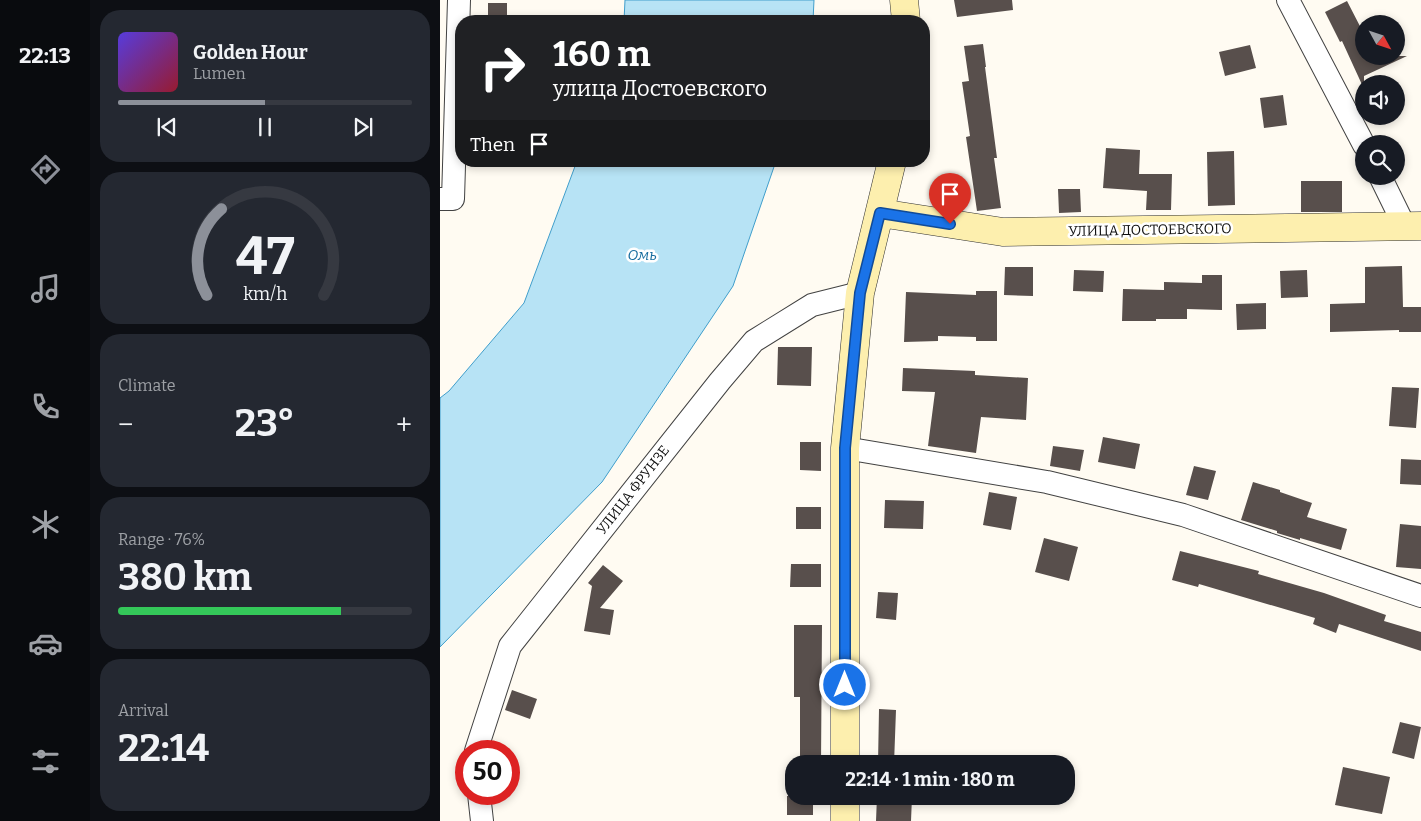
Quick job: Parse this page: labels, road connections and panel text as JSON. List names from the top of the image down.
{
  "streets": {
    "main road": ["УЛИЦА ДОСТОЕВСКОГО"],
    "street": ["УЛИЦА ФРУНЗЕ"]
  },
  "water": ["Омь"],
  "north": "bottom right",
  "page": {
    "tabs": "22:13",
    "turn": ["160 m", "улица Достоевского"],
    "song": ["Golden Hour", "Lumen"],
    "then": "Then",
    "tile": [
      "Climate",
      ["Range · 76%", "380 km"],
      ["Arrival", "22:14"]
    ],
    "heat": ["−", "23°", "+"],
    "limit": "50",
    "trip": "22:14 · 1 min · 180 m",
    "gauge": ["47", "km/h"]
  }
}
